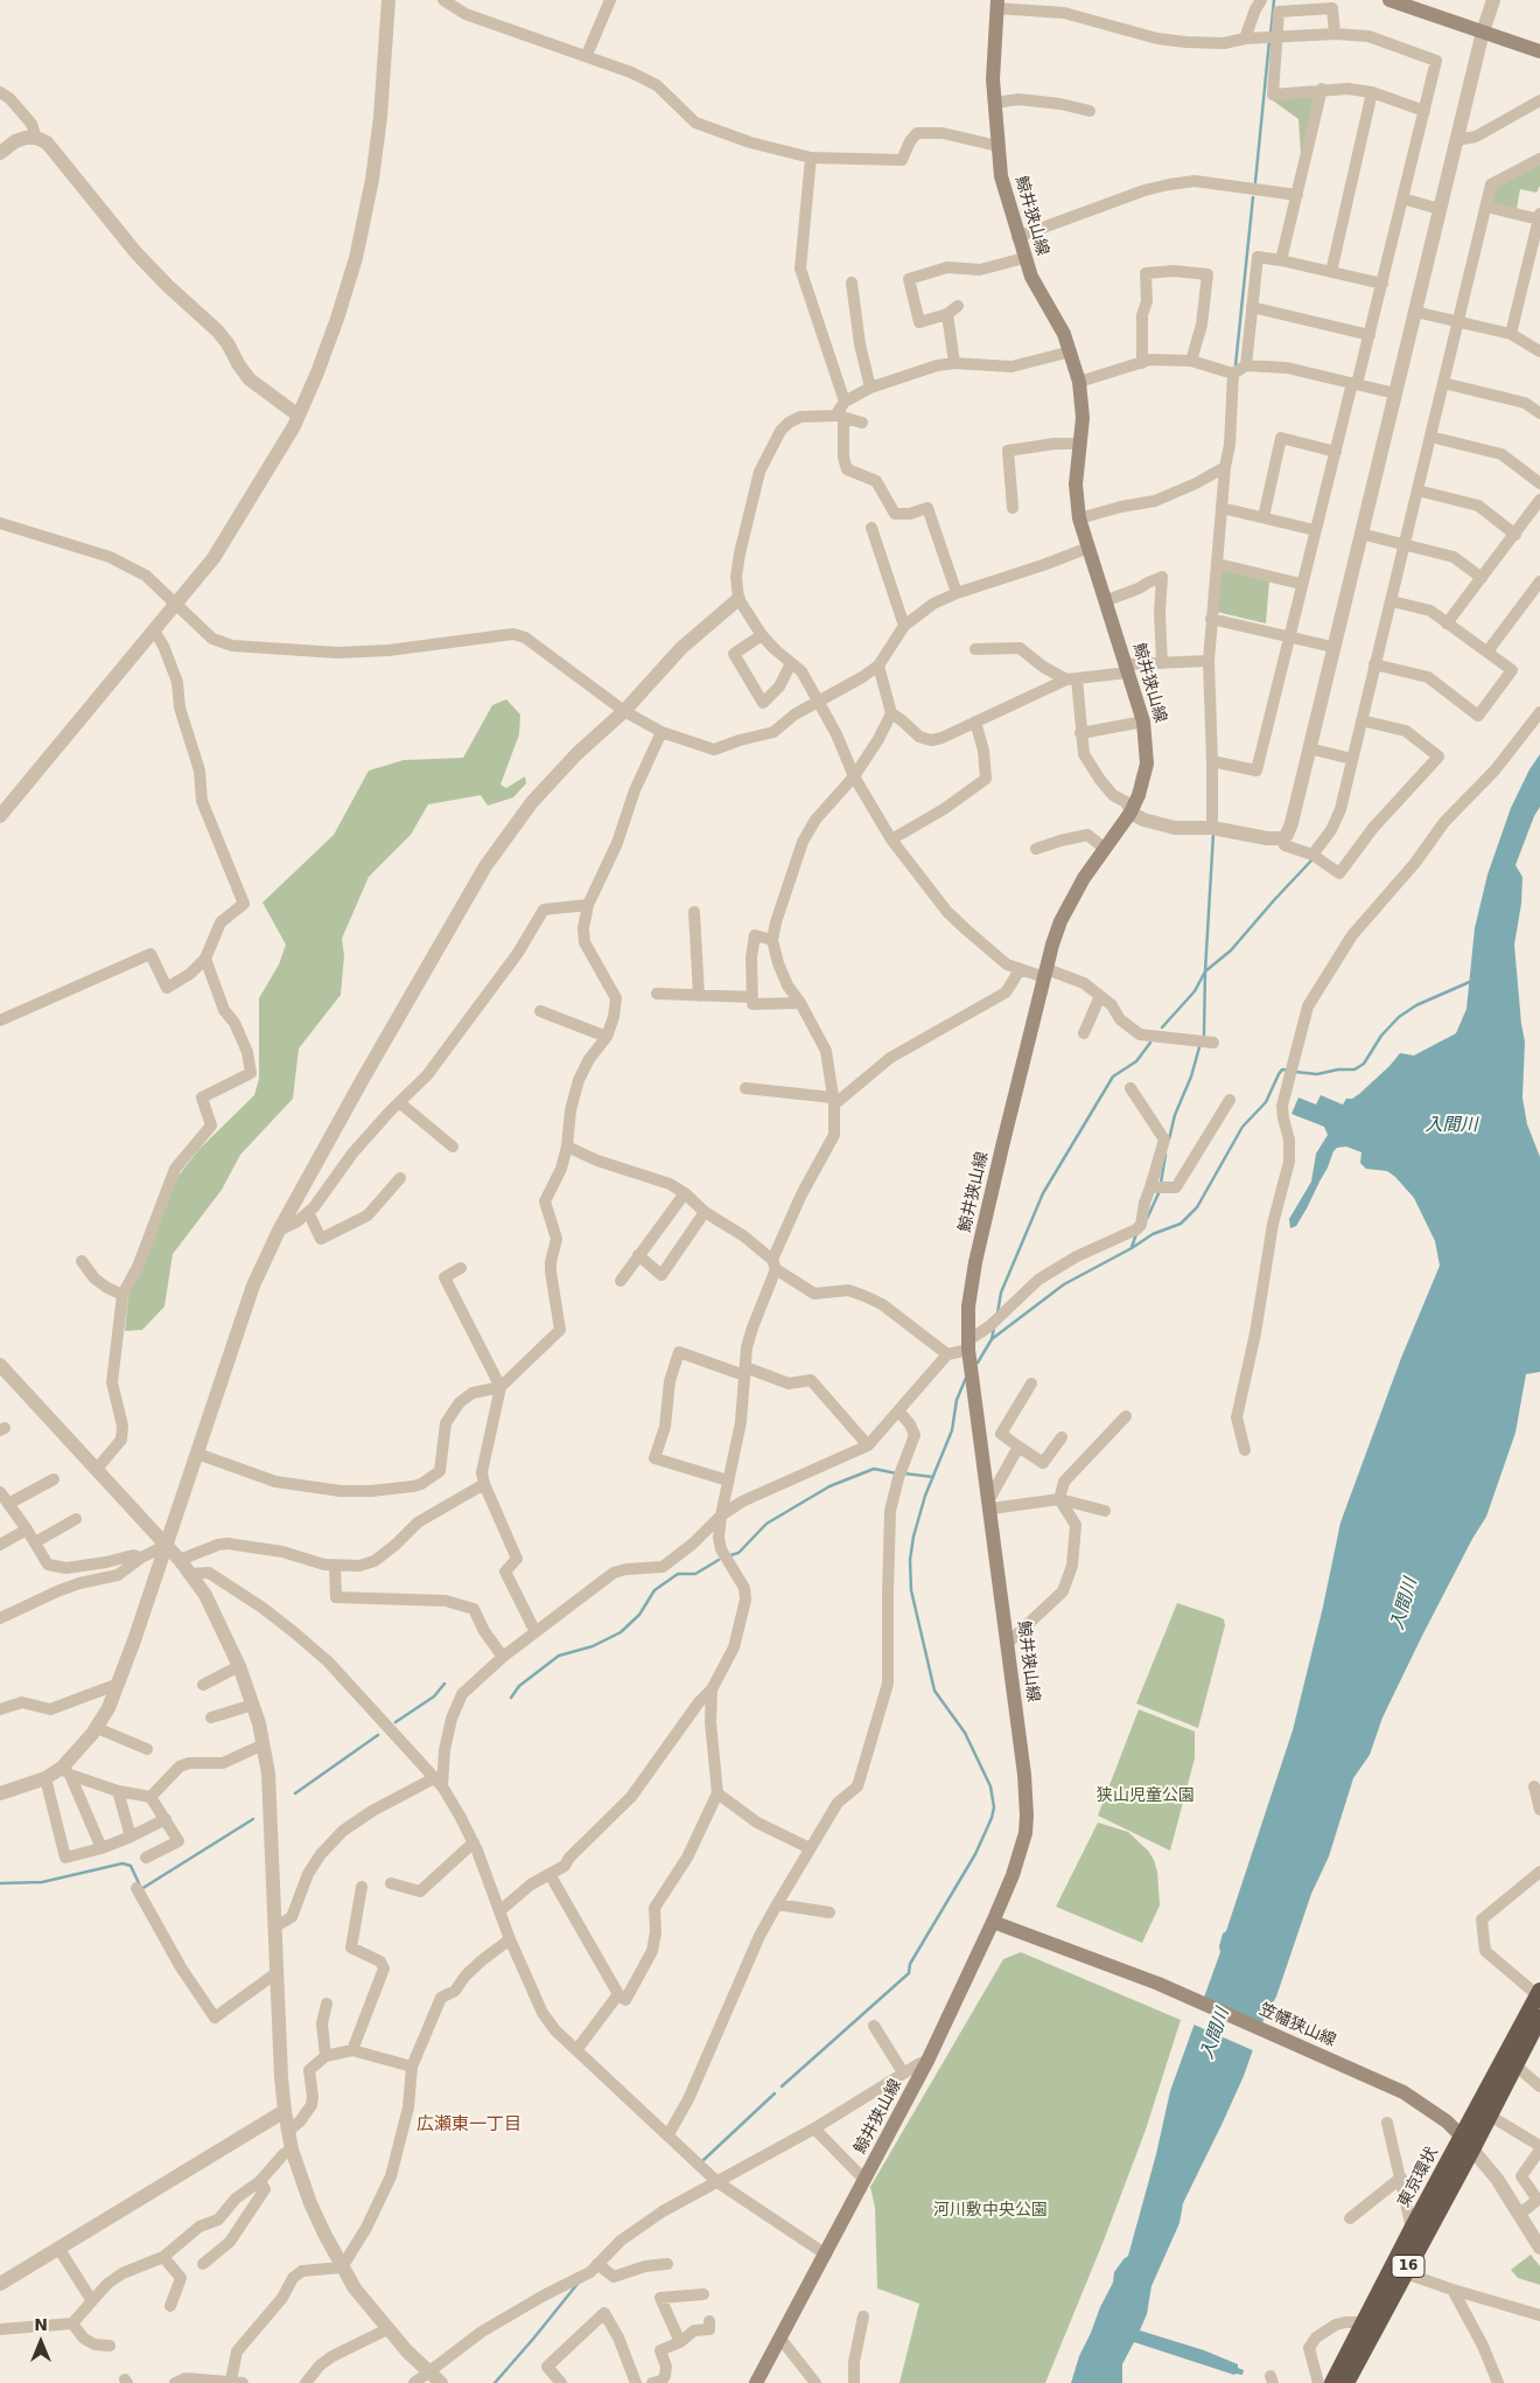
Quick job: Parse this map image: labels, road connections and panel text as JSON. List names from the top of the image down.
{
  "streets": {
    "highway": ["東京環状", "16"],
    "main road": ["鯨井狭山線", "笠幡狭山線"]
  },
  "crossings": [
    ["鯨井狭山線", "笠幡狭山線"],
    ["笠幡狭山線", "東京環状"]
  ],
  "districts": ["広瀬東一丁目"],
  "water": ["入間川"],
  "parks": ["狭山児童公園", "河川敷中央公園"],
  "north": "top"
}
